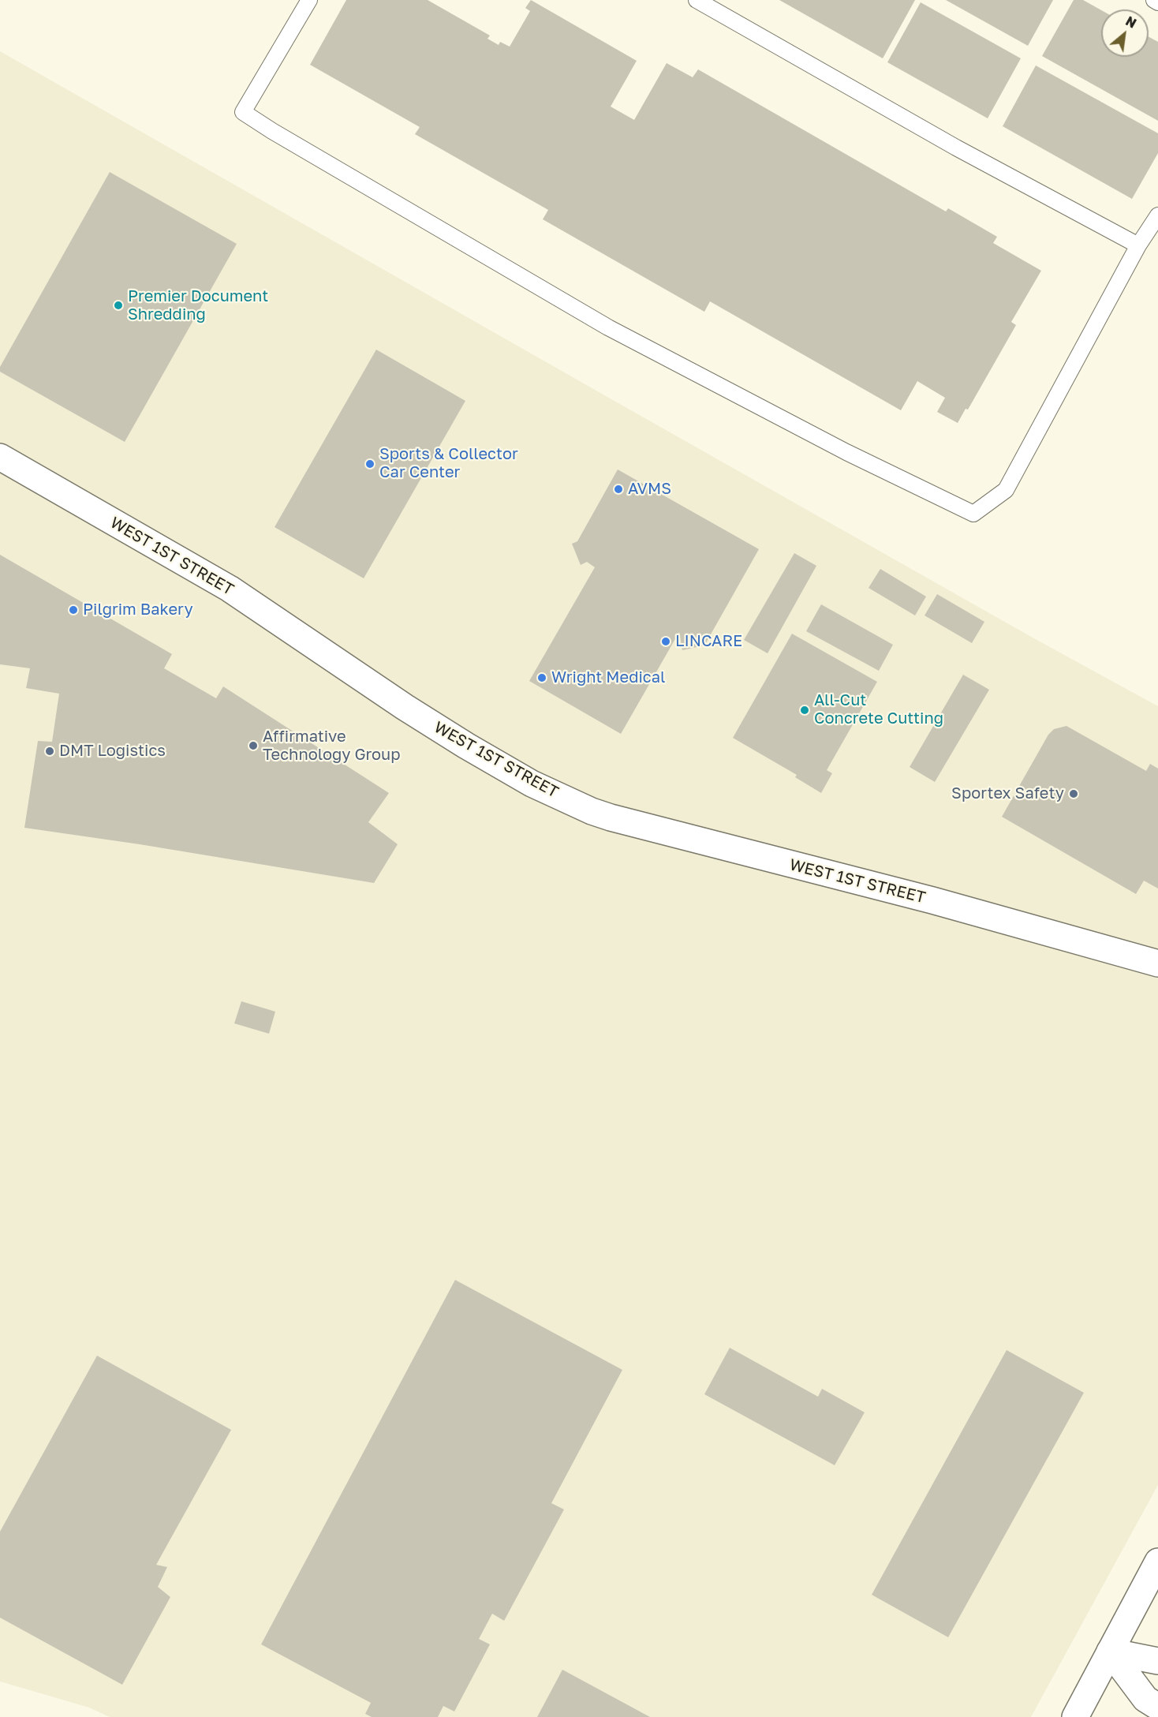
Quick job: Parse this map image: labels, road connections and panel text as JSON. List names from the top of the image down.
{
  "streets": {
    "street": ["WEST 1ST STREET"]
  },
  "places": [
    "Premier Document Shredding",
    "Sports & Collector Car Center",
    "AVMS",
    "Pilgrim Bakery",
    "LINCARE",
    "Wright Medical",
    "All-Cut Concrete Cutting",
    "Affirmative Technology Group",
    "DMT Logistics",
    "Sportex Safety"
  ],
  "north": "top right"
}
